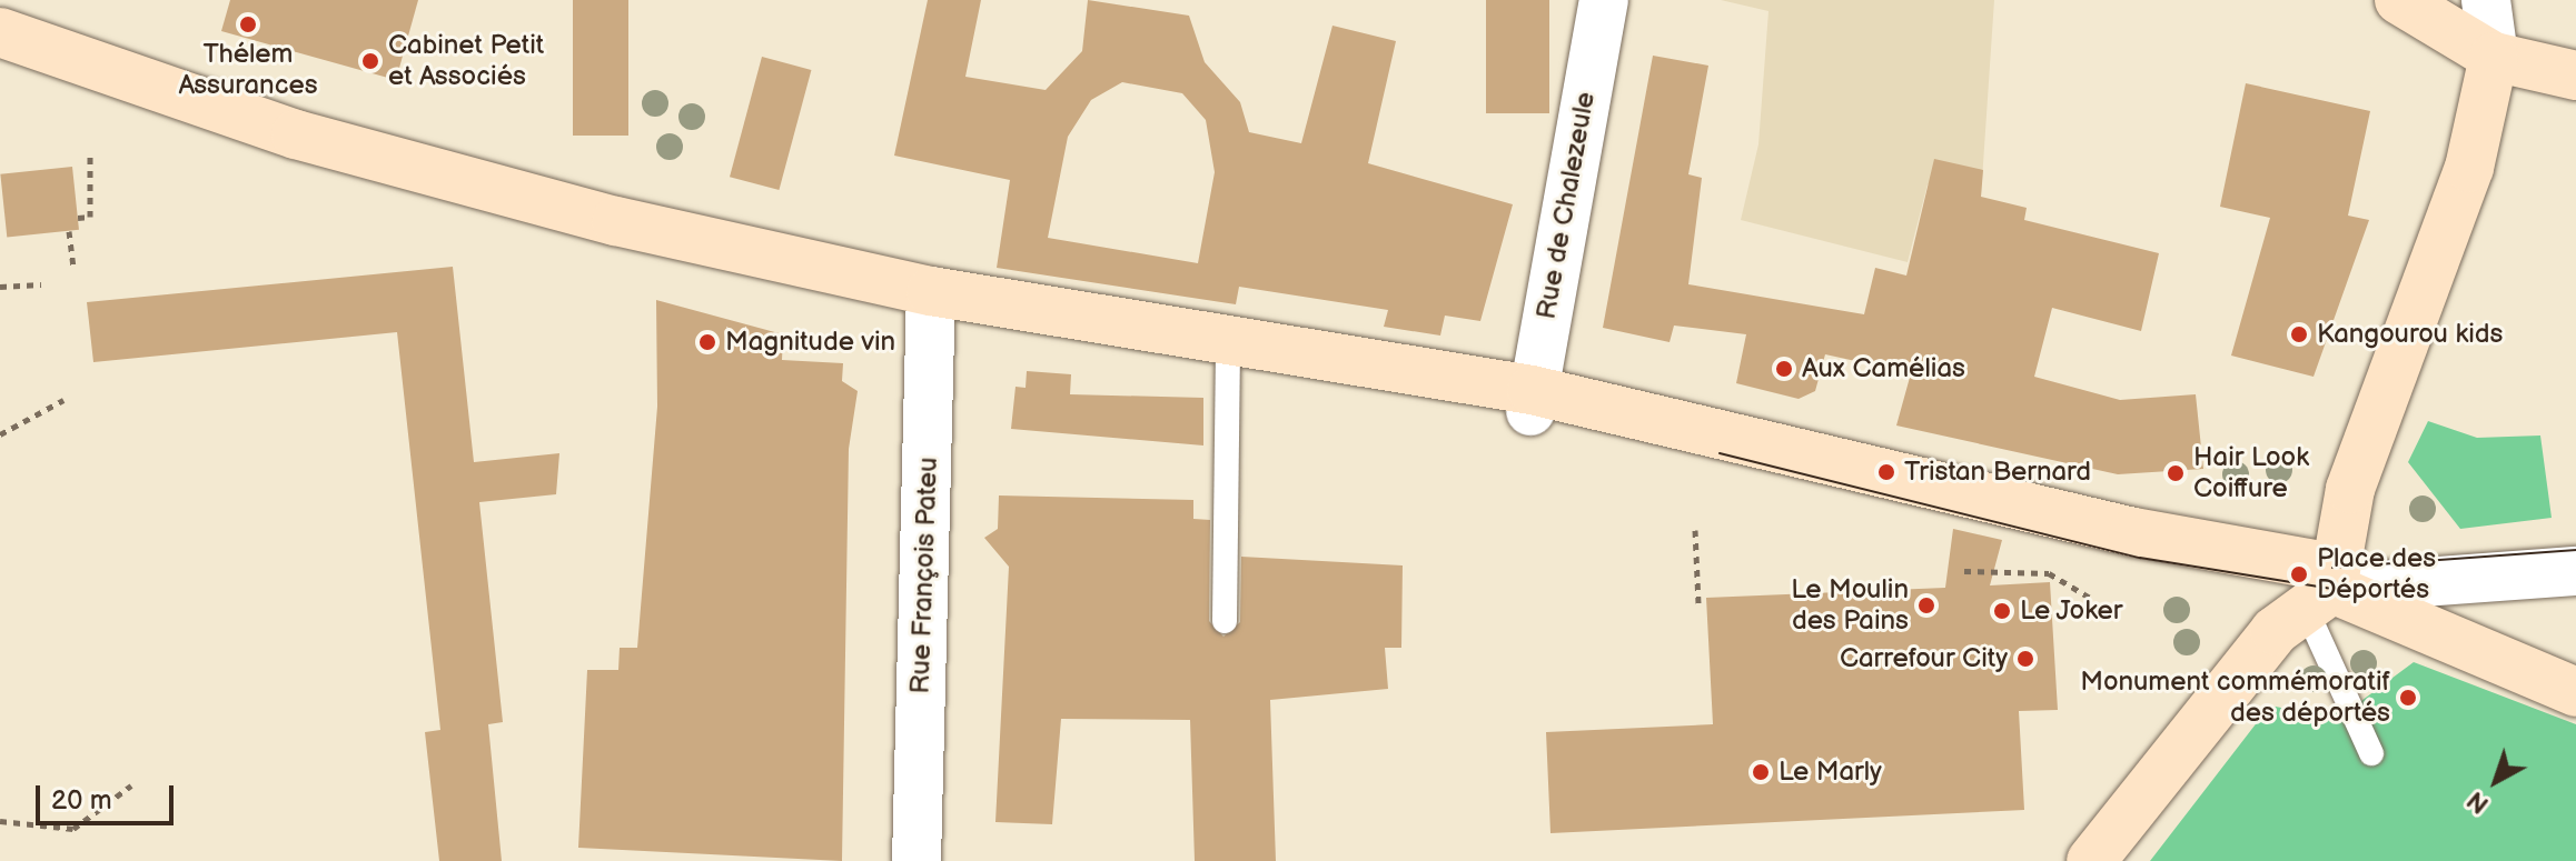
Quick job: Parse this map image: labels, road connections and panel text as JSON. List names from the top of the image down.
{
  "streets": {
    "street": ["Rue de Chalezeule", "Rue François Pateu"]
  },
  "places": [
    "Thélem Assurances",
    "Cabinet Petit et Associés",
    "Kangourou kids",
    "Magnitude vin",
    "Aux Camélias",
    "Tristan Bernard",
    "Hair Look Coiffure",
    "Place des Déportés",
    "Le Moulin des Pains",
    "Le Joker",
    "Carrefour City",
    "Monument commémoratif des déportés",
    "Le Marly"
  ],
  "scale_bar": "20 m",
  "north": "bottom left"
}
